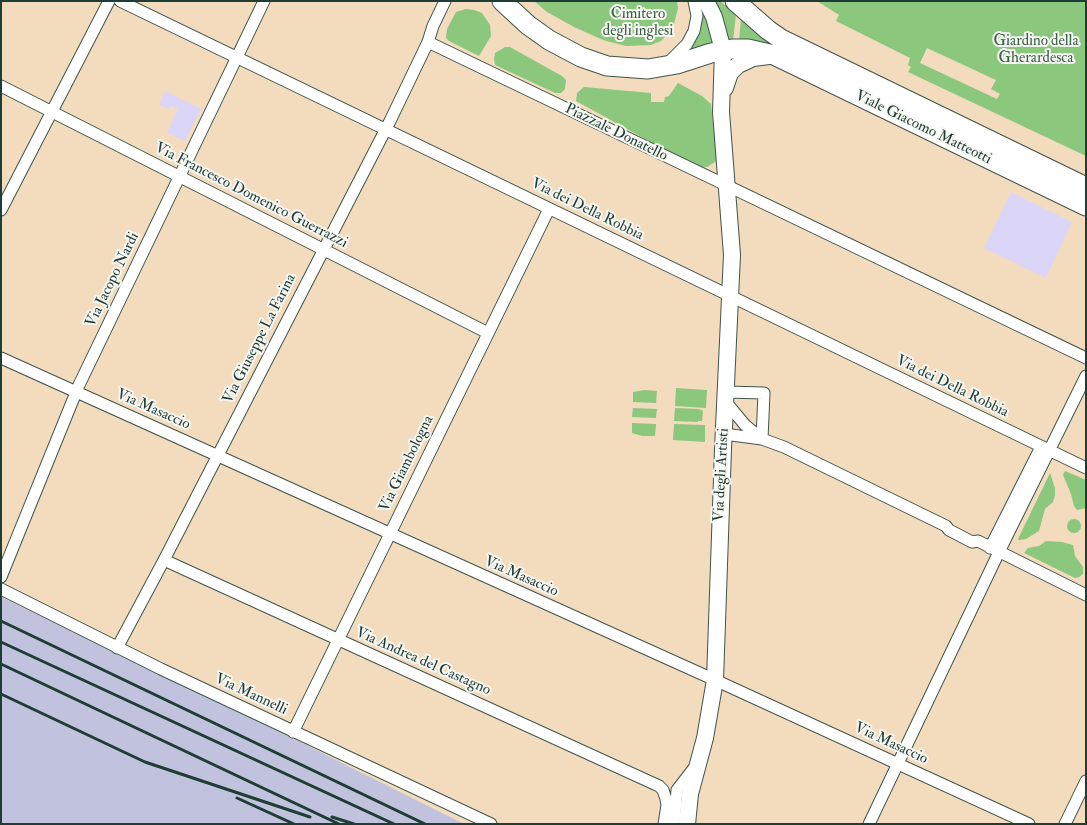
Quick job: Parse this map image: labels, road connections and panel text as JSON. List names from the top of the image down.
{
  "streets": {
    "main road": ["Viale Giacomo Matteotti"],
    "street": [
      "Piazzale Donatello",
      "Via Francesco Domenico Guerrazzi",
      "Via dei Della Robbia",
      "Via Jacopo Nardi",
      "Via Giuseppe La Farina",
      "Via Masaccio",
      "Via Giambologna",
      "Via degli Artisti",
      "Via Andrea del Castagno",
      "Via Mannelli"
    ]
  },
  "crossings": [
    ["Piazzale Donatello", "Via Giuseppe La Farina"],
    ["Piazzale Donatello", "Via degli Artisti"],
    ["Via Francesco Domenico Guerrazzi", "Via Jacopo Nardi"],
    ["Via Francesco Domenico Guerrazzi", "Via Giuseppe La Farina"],
    ["Via Francesco Domenico Guerrazzi", "Via Giambologna"],
    ["Via dei Della Robbia", "Via Jacopo Nardi"],
    ["Via dei Della Robbia", "Via Giuseppe La Farina"],
    ["Via dei Della Robbia", "Via Giambologna"],
    ["Via dei Della Robbia", "Via degli Artisti"],
    ["Via Jacopo Nardi", "Via Masaccio"],
    ["Via Giuseppe La Farina", "Via Masaccio"],
    ["Via Giuseppe La Farina", "Via Andrea del Castagno"],
    ["Via Giuseppe La Farina", "Via Mannelli"],
    ["Via Masaccio", "Via Giambologna"],
    ["Via Masaccio", "Via degli Artisti"],
    ["Via Giambologna", "Via Andrea del Castagno"],
    ["Via Giambologna", "Via Mannelli"]
  ],
  "parks": ["Cimitero degli inglesi", "Giardino della Gherardesca"]
}
